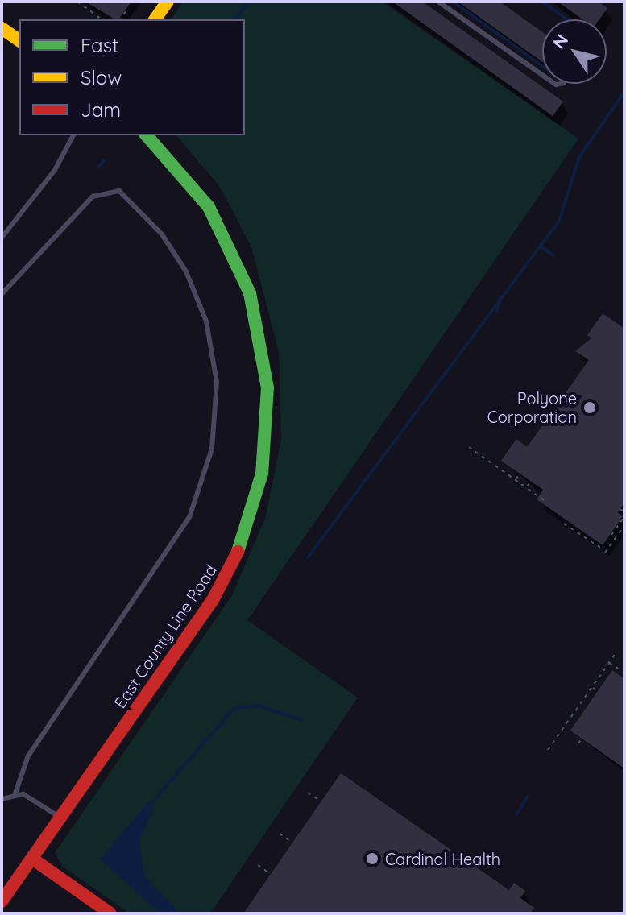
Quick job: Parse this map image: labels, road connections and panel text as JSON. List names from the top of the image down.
{
  "streets": {
    "main road": ["East County Line Road"]
  },
  "places": ["Polyone Corporation", "Cardinal Health"],
  "legend": ["Fast", "Slow", "Jam"],
  "north": "top left"
}
